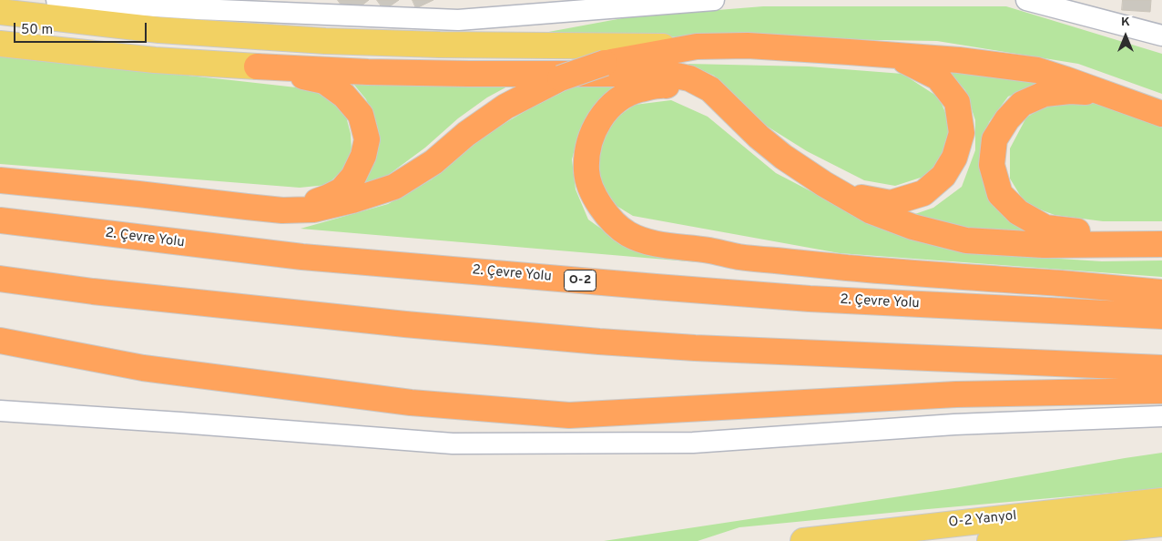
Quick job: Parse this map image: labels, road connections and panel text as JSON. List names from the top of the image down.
{
  "streets": {
    "highway": ["2. Çevre Yolu", "O-2"],
    "main road": ["O-2 Yanyol"]
  },
  "scale_bar": "50 m",
  "north": "top"
}
